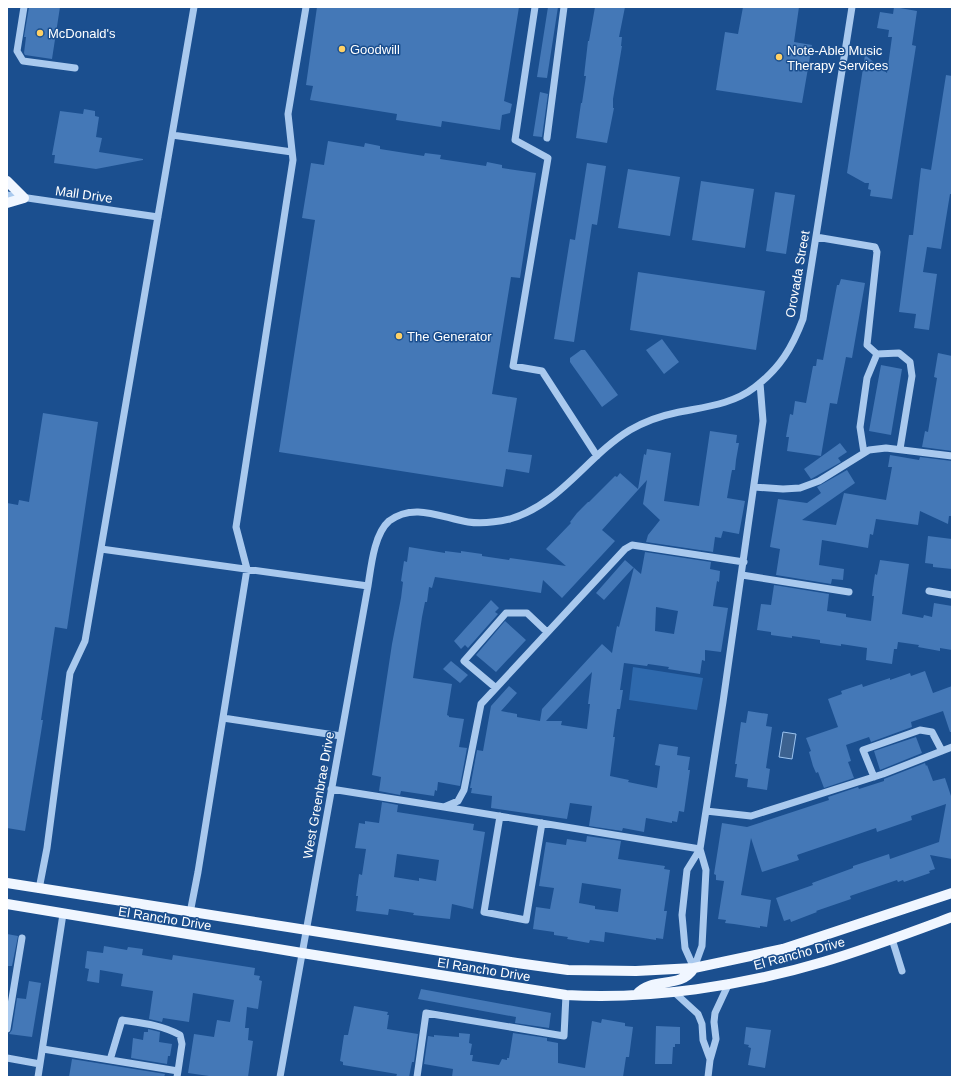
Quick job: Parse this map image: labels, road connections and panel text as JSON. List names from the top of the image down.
{
  "streets": {
    "main road": ["El Rancho Drive"],
    "street": ["Mall Drive", "Orovada Street", "West Greenbrae Drive"]
  },
  "crossings": [
    ["Orovada Street", "West Greenbrae Drive"],
    ["West Greenbrae Drive", "El Rancho Drive"]
  ],
  "places": [
    "McDonald's",
    "Goodwill",
    "Note-Able Music Therapy Services",
    "The Generator"
  ]
}
